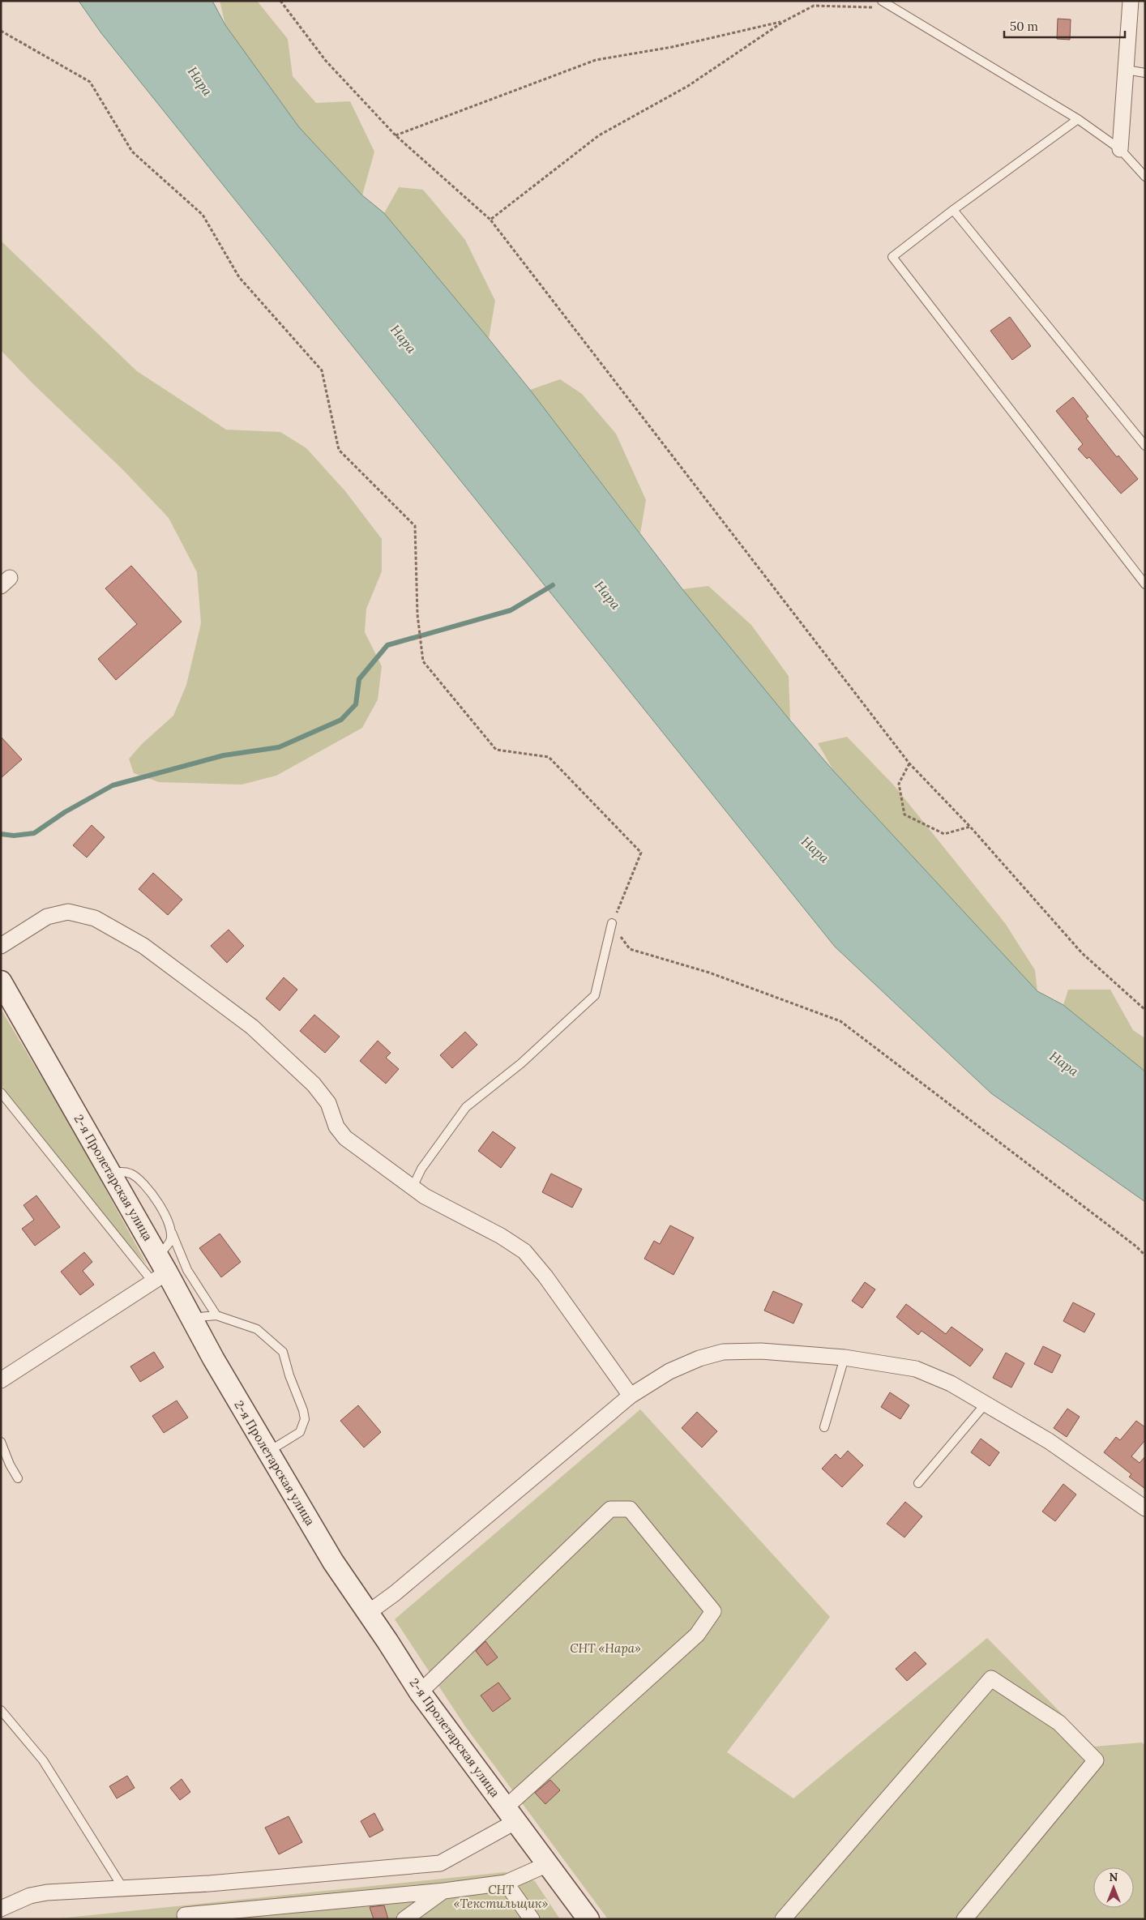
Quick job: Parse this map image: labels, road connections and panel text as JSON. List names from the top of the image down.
{
  "streets": {
    "main road": ["2-я Пролетарская улица"]
  },
  "water": ["Нара"],
  "parks": ["СНТ «Нара»", "СНТ «Текстильщик»"],
  "scale_bar": "50 m",
  "north": "top"
}
